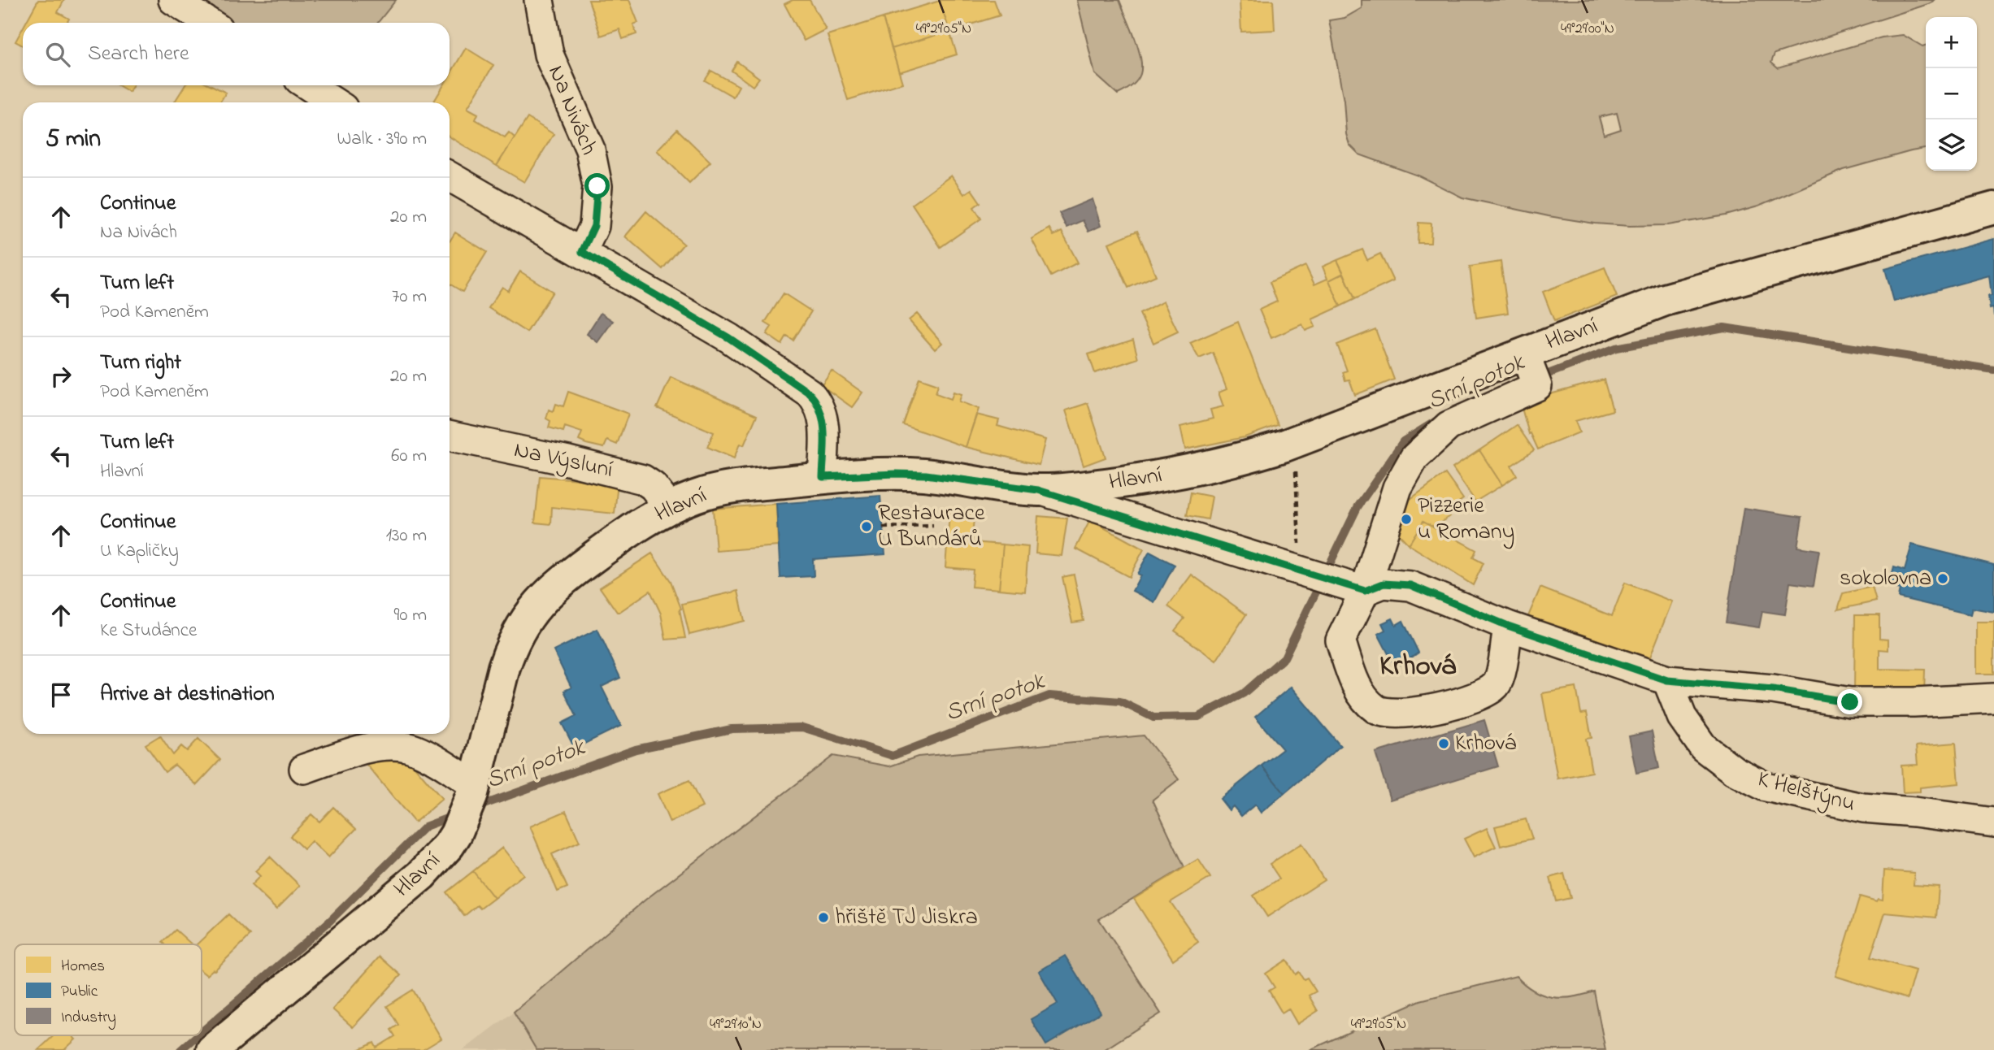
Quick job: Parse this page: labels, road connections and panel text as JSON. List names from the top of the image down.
{
  "streets": {
    "street": [
      "Na Nivách",
      "Hlavní",
      "Na Výsluní",
      "K Helštýnu"
    ]
  },
  "crossings": [
    ["Hlavní", "Na Výsluní"]
  ],
  "districts": ["Krhová"],
  "water": ["Srní potok"],
  "places": [
    "Pizzerie u Romany",
    "Restaurace U Bundárů",
    "sokolovna",
    "Krhová",
    "hřiště TJ Jiskra"
  ],
  "legend": ["Homes", "Public", "Industry"],
  "page": {
    "map_buttons": ["+", "−"],
    "search": "Search here",
    "heading": ["5 min", "Walk · 390 m"],
    "list": [
      ["Continue", "Na Nivách", "20 m"],
      ["Turn left", "Pod Kameněm", "70 m"],
      ["Turn right", "Pod Kameněm", "20 m"],
      ["Turn left", "Hlavní", "60 m"],
      ["Continue", "U Kapličky", "130 m"],
      ["Continue", "Ke Studánce", "90 m"],
      "Arrive at destination"
    ]
  },
  "coordinates": ["49°29'05\"N", "49°29'00\"N", "49°29'10\"N"]
}
